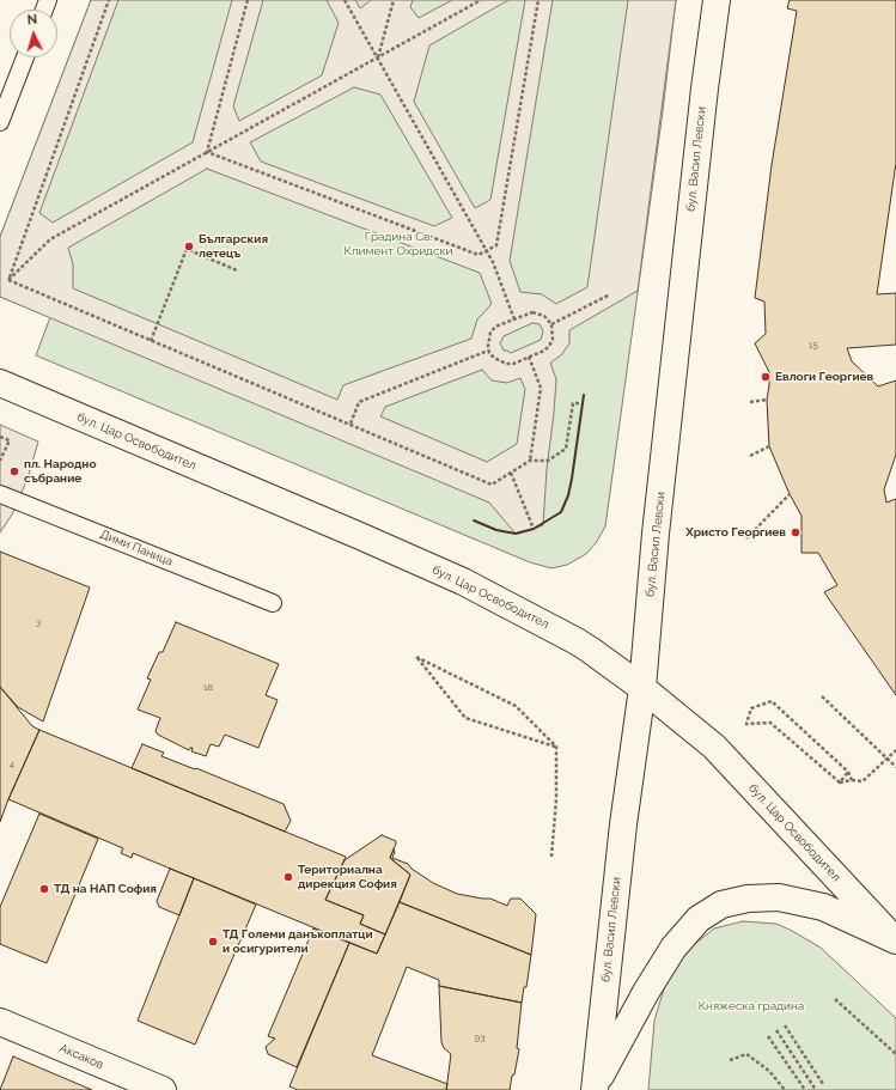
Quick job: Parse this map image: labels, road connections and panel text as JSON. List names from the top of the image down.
{
  "streets": {
    "main road": ["бул. Васил Левски", "бул. Цар Освободител", "Аксаков"],
    "lane": ["Дими Паница"]
  },
  "crossings": [
    ["бул. Васил Левски", "бул. Цар Освободител"]
  ],
  "parks": ["Градина Св. Климент Охридски", "Княжеска градина"],
  "places": [
    "Българския летецъ",
    "Евлоги Георгиев",
    "пл. Народно събрание",
    "Христо Георгиев",
    "Териториална дирекция София",
    "ТД на НАП София",
    "ТД Големи данъкоплатци и осигурители"
  ],
  "house_numbers": [
    "15",
    "3",
    "18",
    "4",
    "93"
  ],
  "north": "top"
}
